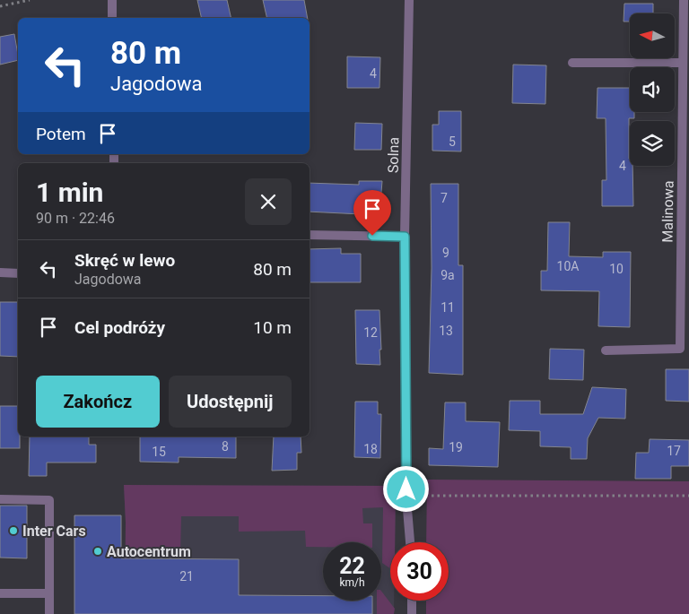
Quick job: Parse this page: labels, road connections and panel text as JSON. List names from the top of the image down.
{
  "streets": {
    "street": ["Solna", "Malinowa"]
  },
  "places": ["Inter Cars", "Autocentrum"],
  "house_numbers": [
    "4",
    "5",
    "4",
    "7",
    "9",
    "10A",
    "10",
    "9a",
    "11",
    "13",
    "12",
    "8",
    "19",
    "18",
    "17",
    "15",
    "21"
  ],
  "north": "left",
  "page": {
    "turn": ["80 m", "Jagodowa"],
    "then": "Potem",
    "heading": ["1 min", "90 m · 22:46"],
    "list": [
      {
        "name": "Skręć w lewo",
        "note": "Jagodowa",
        "value": "80 m"
      },
      {
        "name": "Cel podróży",
        "value": "10 m"
      }
    ],
    "buttons": ["Zakończ", "Udostępnij"],
    "speed": "22 km/h",
    "limit": "30"
  }
}
